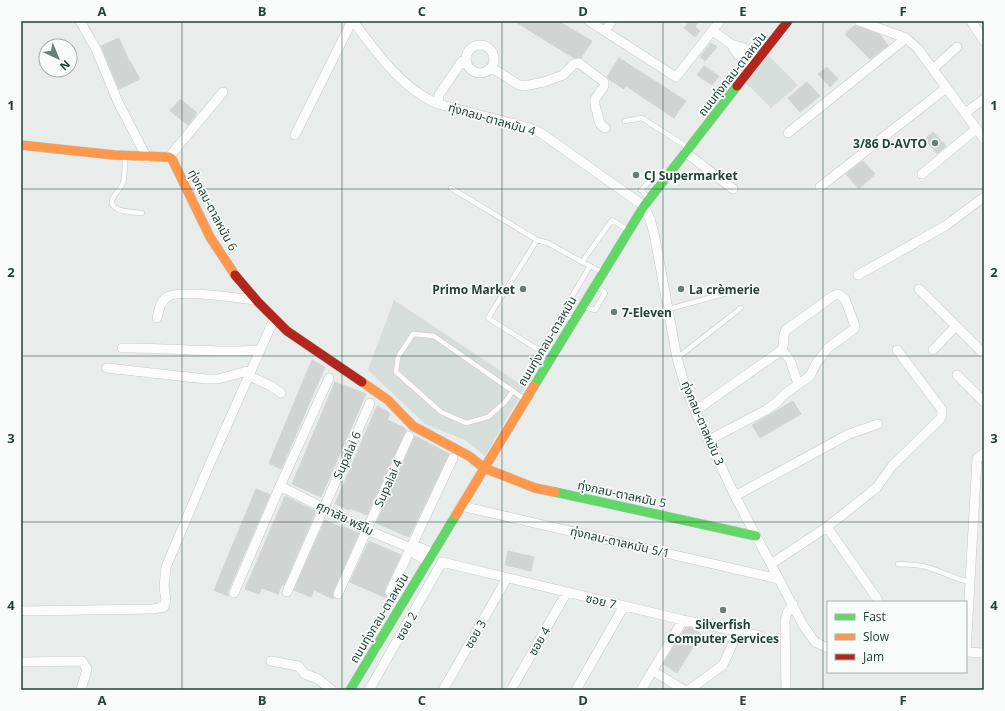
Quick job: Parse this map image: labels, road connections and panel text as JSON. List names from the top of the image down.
{
  "streets": {
    "street": [
      "ถนนทุ่งกลม-ตาลหมัน",
      "ทุ่งกลม-ตาลหมัน 4",
      "ทุ่งกลม-ตาลหมัน 6",
      "ทุ่งกลม-ตาลหมัน 3",
      "Supalai 6",
      "Supalai 4",
      "ทุ่งกลม-ตาลหมัน 5",
      "ศุภาลัย พรีโม",
      "ทุ่งกลม-ตาลหมัน 5/1",
      "ซอย 7",
      "ซอย 2",
      "ซอย 3",
      "ซอย 4"
    ]
  },
  "crossings": [
    ["ถนนทุ่งกลม-ตาลหมัน", "ทุ่งกลม-ตาลหมัน 4"],
    ["ถนนทุ่งกลม-ตาลหมัน", "ทุ่งกลม-ตาลหมัน 6"],
    ["ถนนทุ่งกลม-ตาลหมัน", "ทุ่งกลม-ตาลหมัน 3"],
    ["ถนนทุ่งกลม-ตาลหมัน", "ทุ่งกลม-ตาลหมัน 5"],
    ["ถนนทุ่งกลม-ตาลหมัน", "ศุภาลัย พรีโม"],
    ["ถนนทุ่งกลม-ตาลหมัน", "ทุ่งกลม-ตาลหมัน 5/1"],
    ["ทุ่งกลม-ตาลหมัน 4", "ทุ่งกลม-ตาลหมัน 3"],
    ["ทุ่งกลม-ตาลหมัน 6", "ทุ่งกลม-ตาลหมัน 5"],
    ["ทุ่งกลม-ตาลหมัน 3", "ทุ่งกลม-ตาลหมัน 5"],
    ["ทุ่งกลม-ตาลหมัน 3", "ทุ่งกลม-ตาลหมัน 5/1"],
    ["Supalai 6", "ศุภาลัย พรีโม"],
    ["Supalai 4", "ศุภาลัย พรีโม"],
    ["ซอย 7", "ซอย 2"],
    ["ซอย 7", "ซอย 3"],
    ["ซอย 7", "ซอย 4"]
  ],
  "places": [
    "3/86 D-AVTO",
    "CJ Supermarket",
    "Primo Market",
    "La crèmerie",
    "7-Eleven",
    "Silverfish Computer Services"
  ],
  "legend": ["Fast", "Slow", "Jam"],
  "north": "bottom right",
  "grid": {
    "columns": [
      "A",
      "B",
      "C",
      "D",
      "E",
      "F"
    ],
    "rows": [
      "1",
      "2",
      "3",
      "4"
    ]
  }
}
